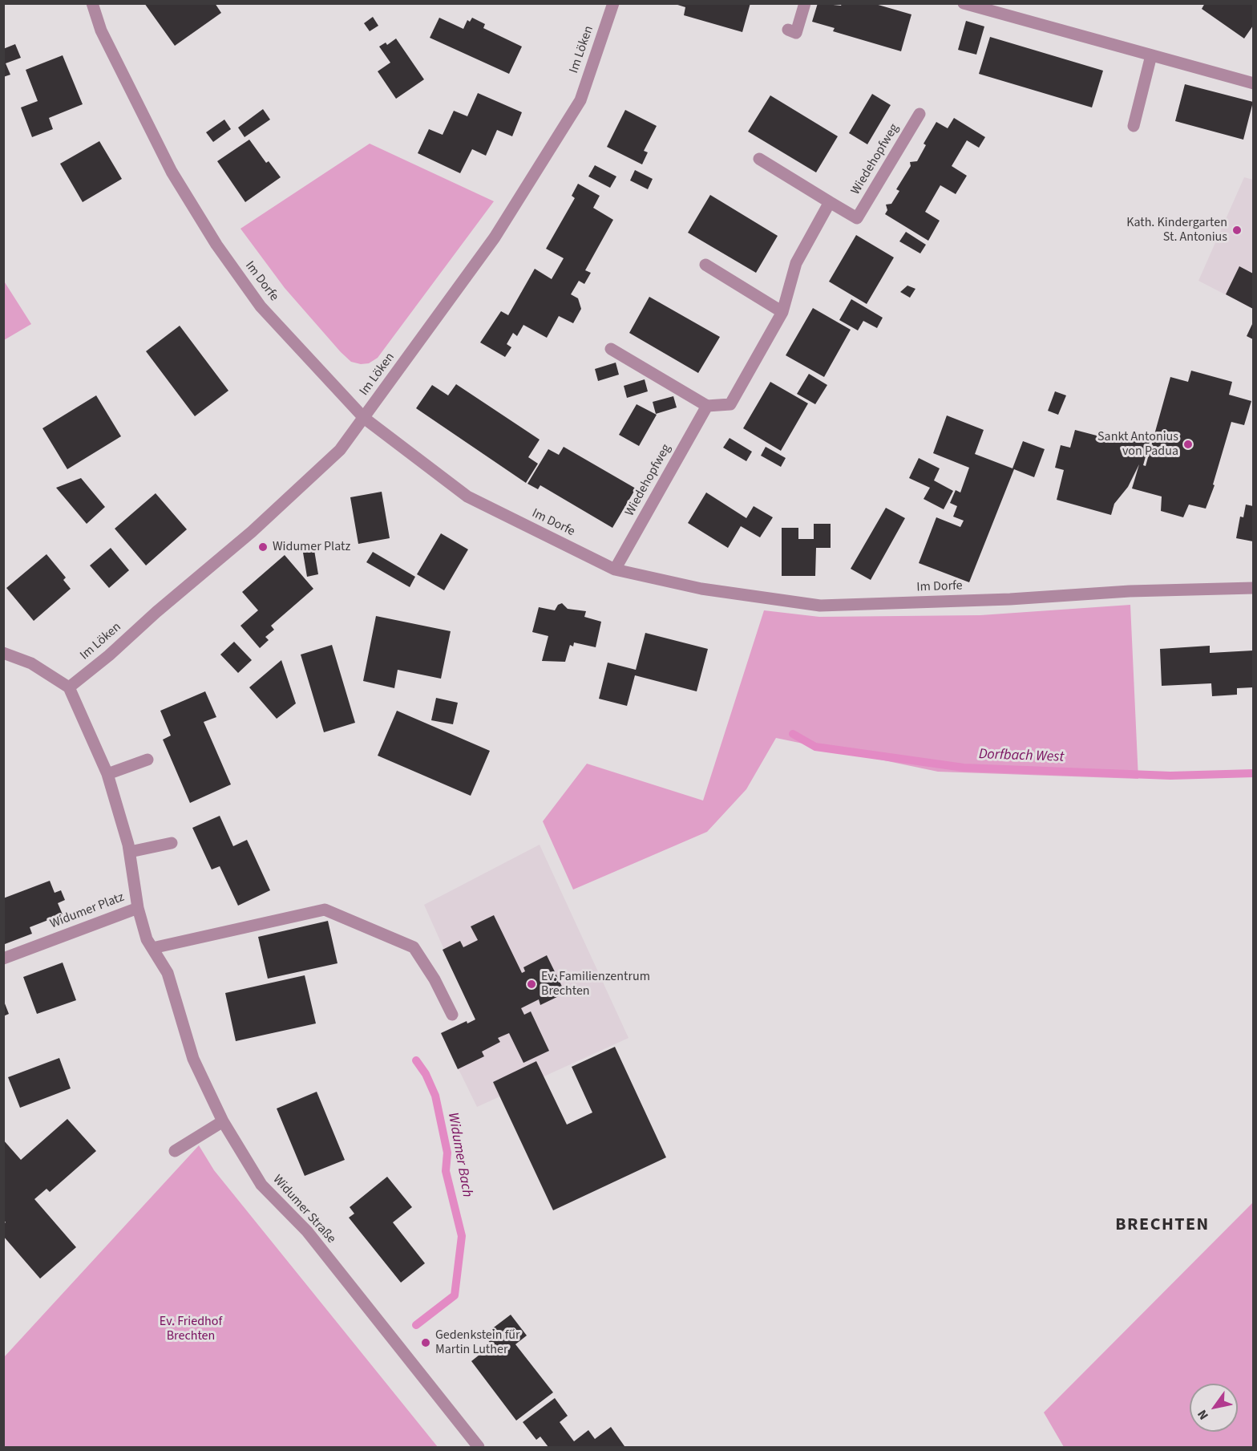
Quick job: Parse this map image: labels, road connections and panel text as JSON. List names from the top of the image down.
{
  "streets": {
    "street": [
      "Im Löken",
      "Wiedehopfweg",
      "Im Dorfe",
      "Widumer Platz",
      "Widumer Straße"
    ]
  },
  "crossings": [
    ["Im Löken", "Im Dorfe"],
    ["Im Löken", "Widumer Platz"],
    ["Wiedehopfweg", "Im Dorfe"],
    ["Widumer Platz", "Widumer Straße"]
  ],
  "districts": ["BRECHTEN"],
  "water": ["Dorfbach West", "Widumer Bach"],
  "parks": ["Ev. Friedhof Brechten"],
  "places": [
    "Kath. Kindergarten St. Antonius",
    "Sankt Antonius von Padua",
    "Widumer Platz",
    "Ev. Familienzentrum Brechten",
    "Gedenkstein für Martin Luther"
  ],
  "north": "bottom left"
}
